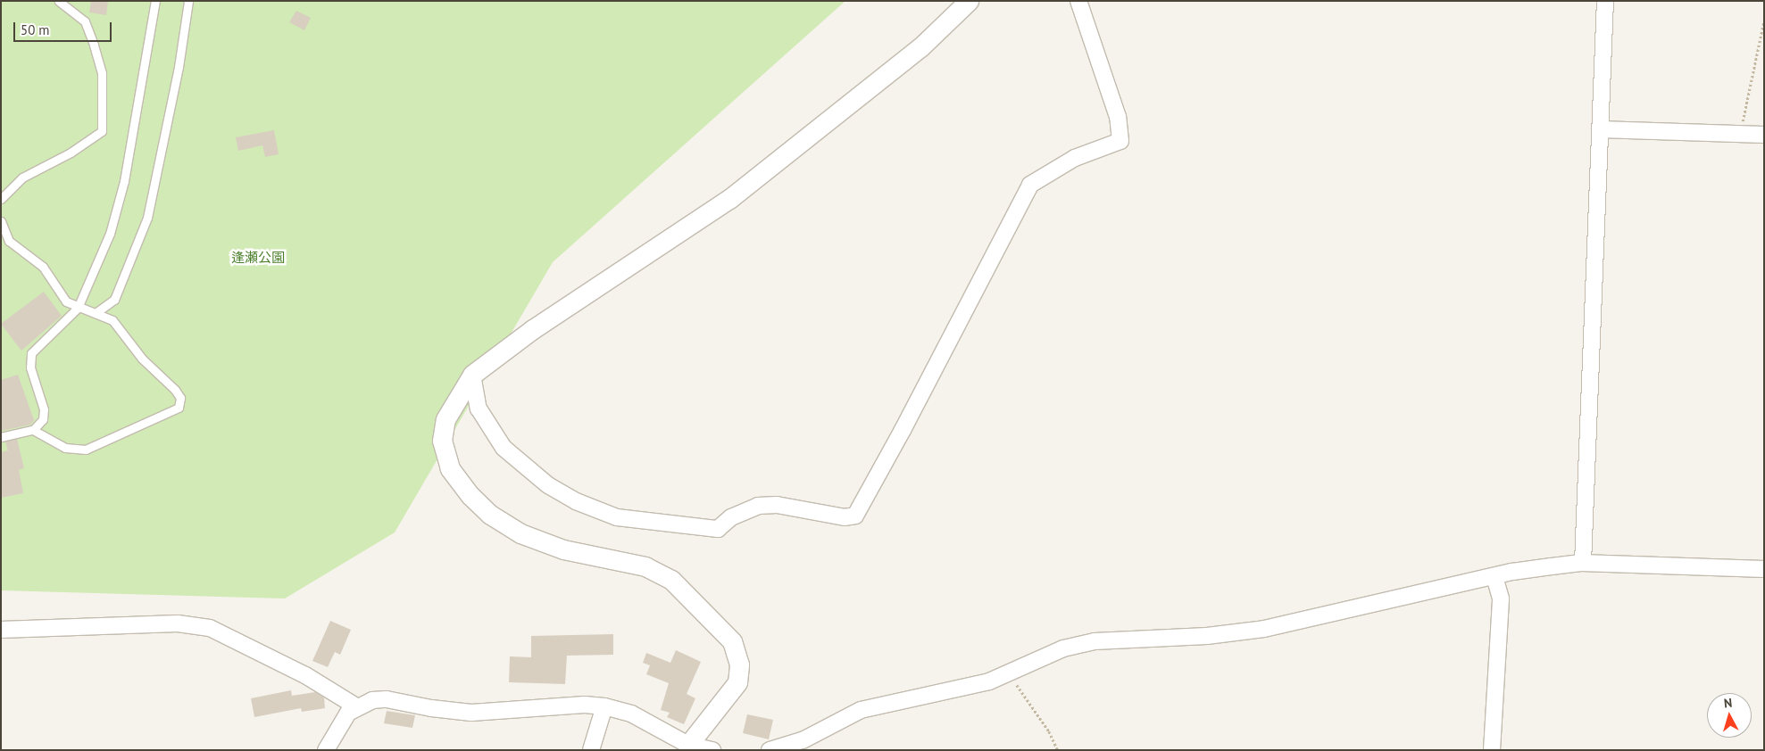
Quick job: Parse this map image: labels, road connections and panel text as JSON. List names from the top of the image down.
{
  "parks": ["逢瀬公園"],
  "scale_bar": "50 m",
  "north": "top"
}
